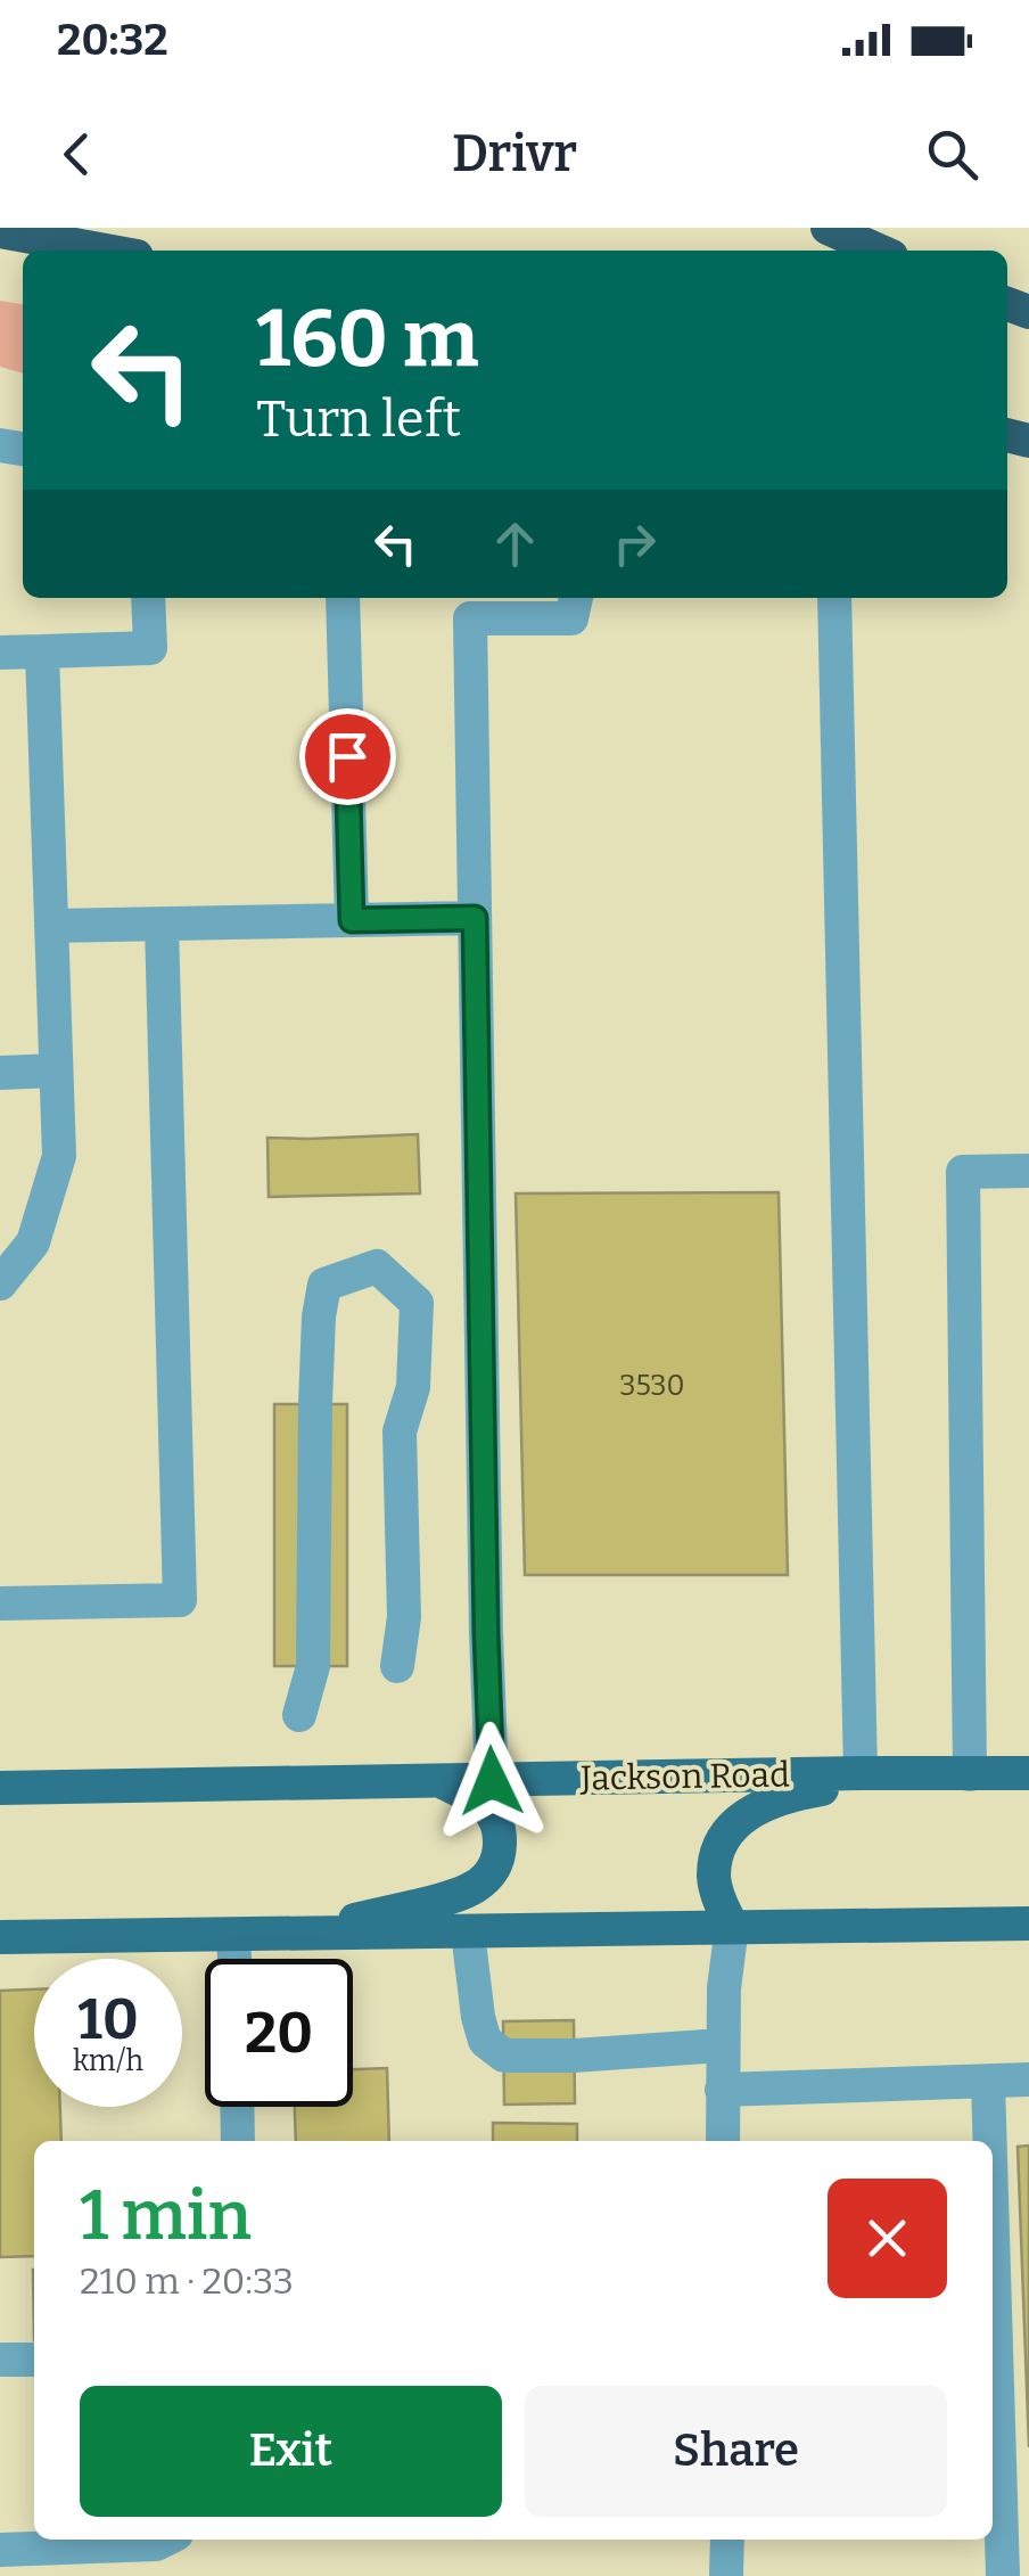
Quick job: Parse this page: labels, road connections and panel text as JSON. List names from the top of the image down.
{
  "streets": {
    "main road": ["Jackson Road"]
  },
  "house_numbers": ["3530"],
  "page": {
    "status": "20:32",
    "header": "Drivr",
    "turn": ["160 m", "Turn left"],
    "speed": "10 km/h",
    "limit": "20",
    "heading": ["1 min", "210 m · 20:33"],
    "buttons": ["Exit", "Share"]
  }
}
